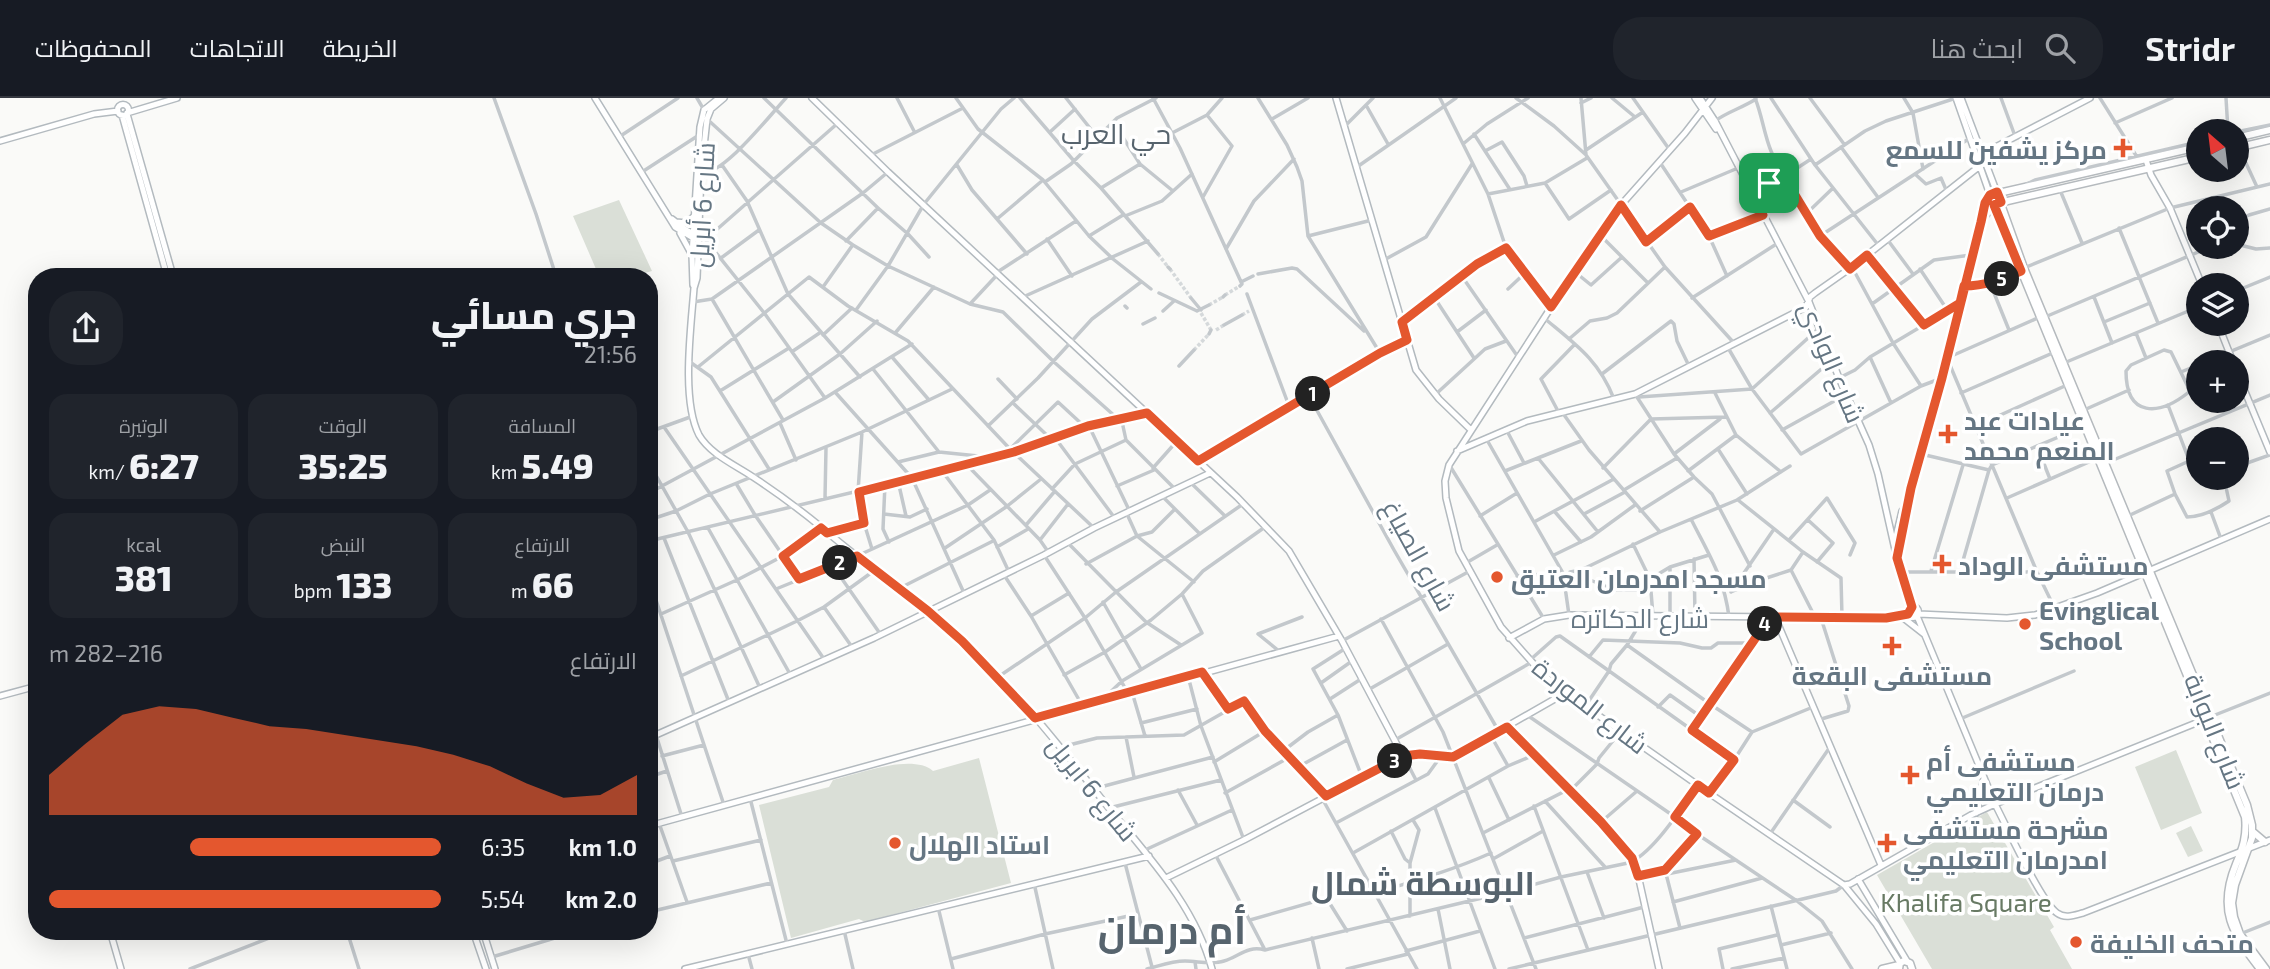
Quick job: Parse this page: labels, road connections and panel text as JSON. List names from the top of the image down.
{
  "streets": {
    "main road": ["شارع البوابة"],
    "street": [
      "شارع 6 أبريل",
      "شارع الوادي",
      "شارع الصياغ",
      "شارع الدكاتره",
      "شارع الموردة",
      "شارع 6 ابريل"
    ]
  },
  "crossings": [
    ["شارع 6 أبريل", "شارع 6 ابريل"],
    ["شارع الدكاتره", "شارع الموردة"]
  ],
  "districts": ["حي العرب", "البوسطة شمال", "أم درمان"],
  "parks": ["Khalifa Square"],
  "places": {
    "health": [
      "مركز يشفين للسمع",
      "عيادات عبد المنعم محمد",
      "مستشفى الوداد",
      "مستشفى البقعة",
      "مستشفى أم درمان التعليمي",
      "مشرحة مستشفى امدرمان التعليمي"
    ],
    "other": [
      "مسجد امدرمان العتيق",
      "Evinglical School",
      "استاد الهلال",
      "متحف الخليفة"
    ]
  },
  "north": "top left",
  "page": {
    "header": "Stridr",
    "search": "ابحث هنا",
    "nav": ["الخريطة", "الاتجاهات", "المحفوظات"],
    "map_buttons": ["+", "−"],
    "pins": [
      "5",
      "1",
      "2",
      "4",
      "3"
    ],
    "heading": ["جري مسائي", "21:56"],
    "stats": [
      ["المسافة", "5.49 km"],
      ["الوقت", "35:25"],
      ["الوتيرة", "6:27 /km"],
      ["الارتفاع", "66 m"],
      ["النبض", "133 bpm"],
      ["kcal", "381"]
    ],
    "chart": ["الارتفاع", "216–282 m"],
    "list": [
      {
        "name": "1.0 km",
        "note": "6:35"
      },
      {
        "name": "2.0 km",
        "note": "5:54"
      }
    ]
  }
}
